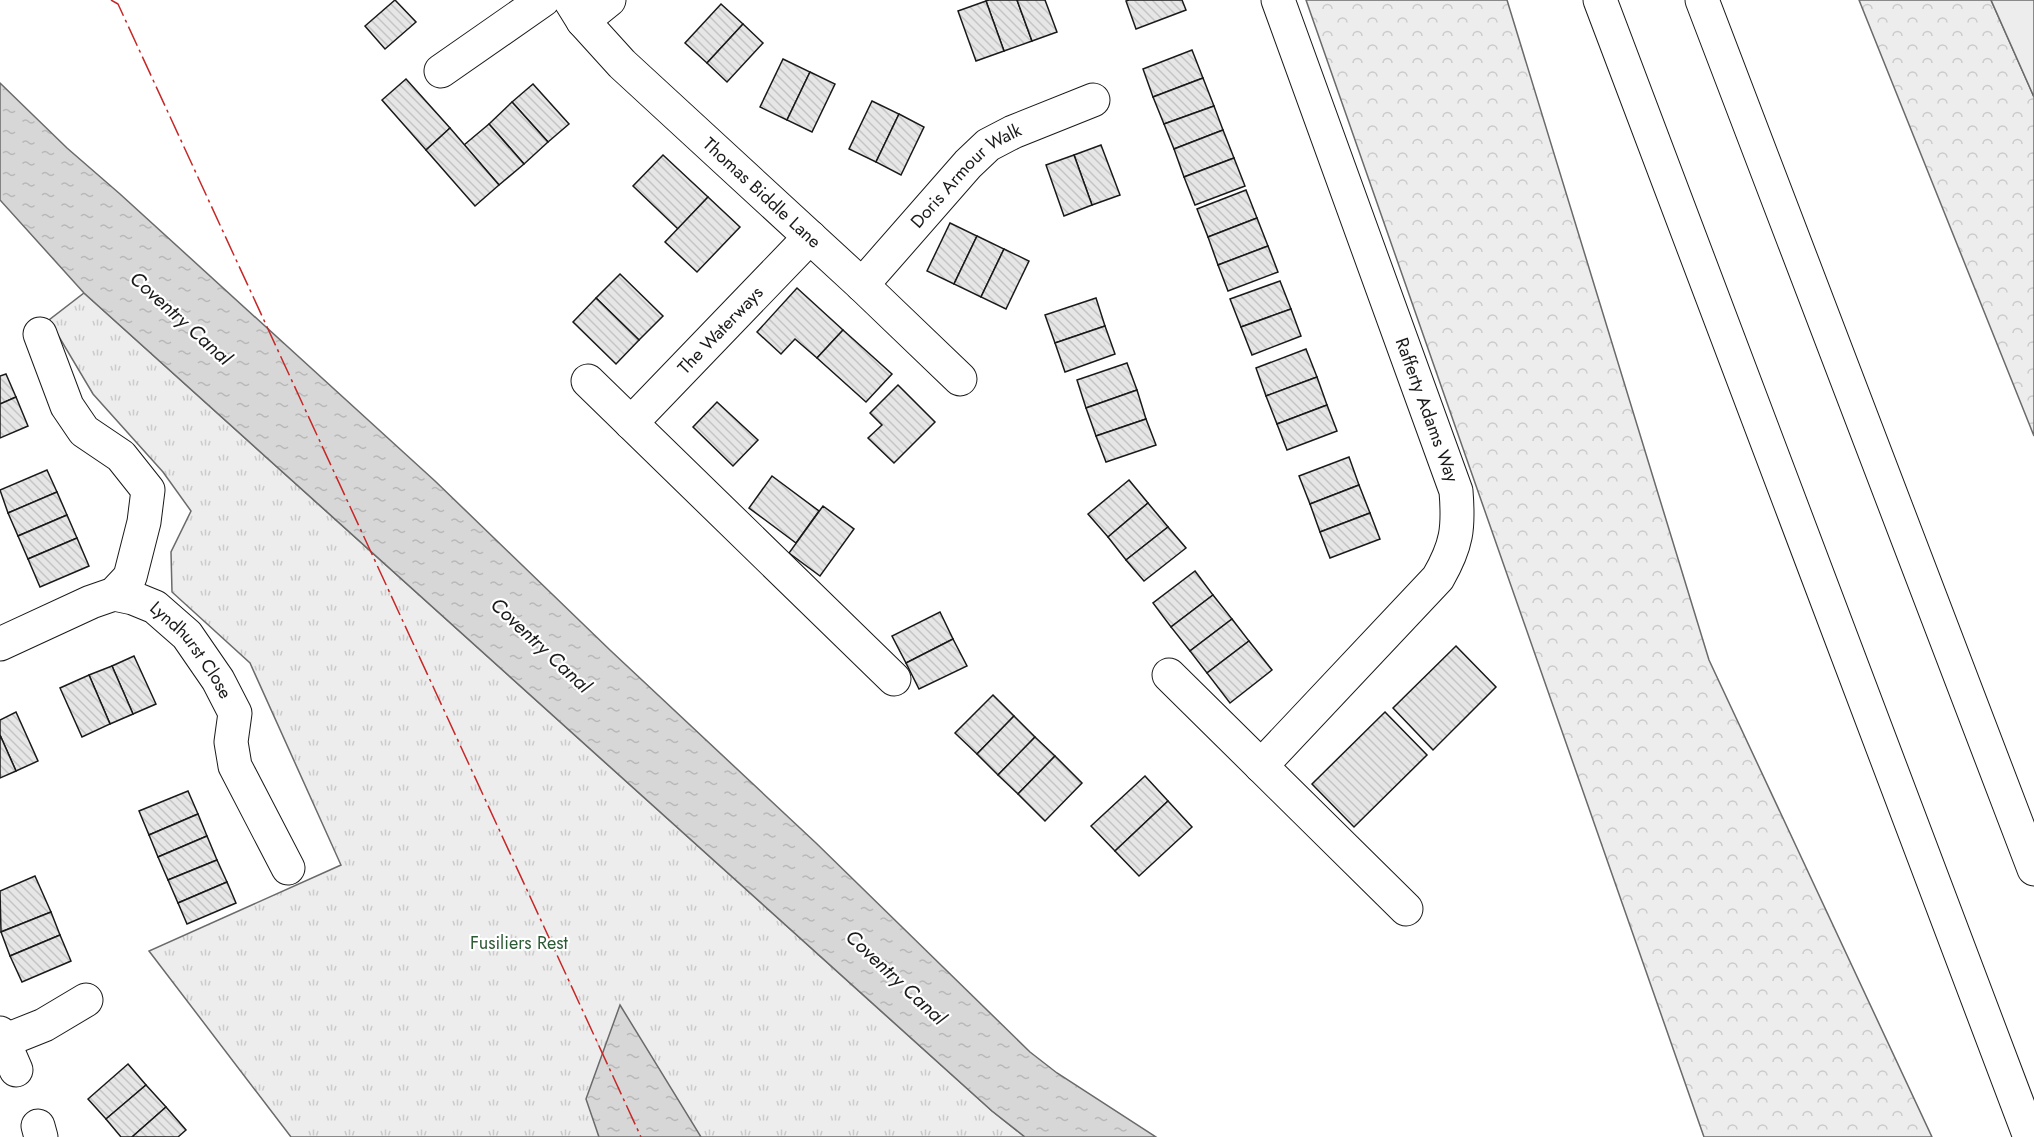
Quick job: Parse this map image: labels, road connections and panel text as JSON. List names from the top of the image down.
{
  "streets": {
    "main road": [
      "Doris Armour Walk",
      "Thomas Biddle Lane",
      "The Waterways",
      "Rafferty Adams Way",
      "Lyndhurst Close"
    ]
  },
  "crossings": [
    ["Doris Armour Walk", "Thomas Biddle Lane"],
    ["Thomas Biddle Lane", "The Waterways"]
  ],
  "water": ["Coventry Canal"],
  "parks": ["Fusiliers Rest"]
}
